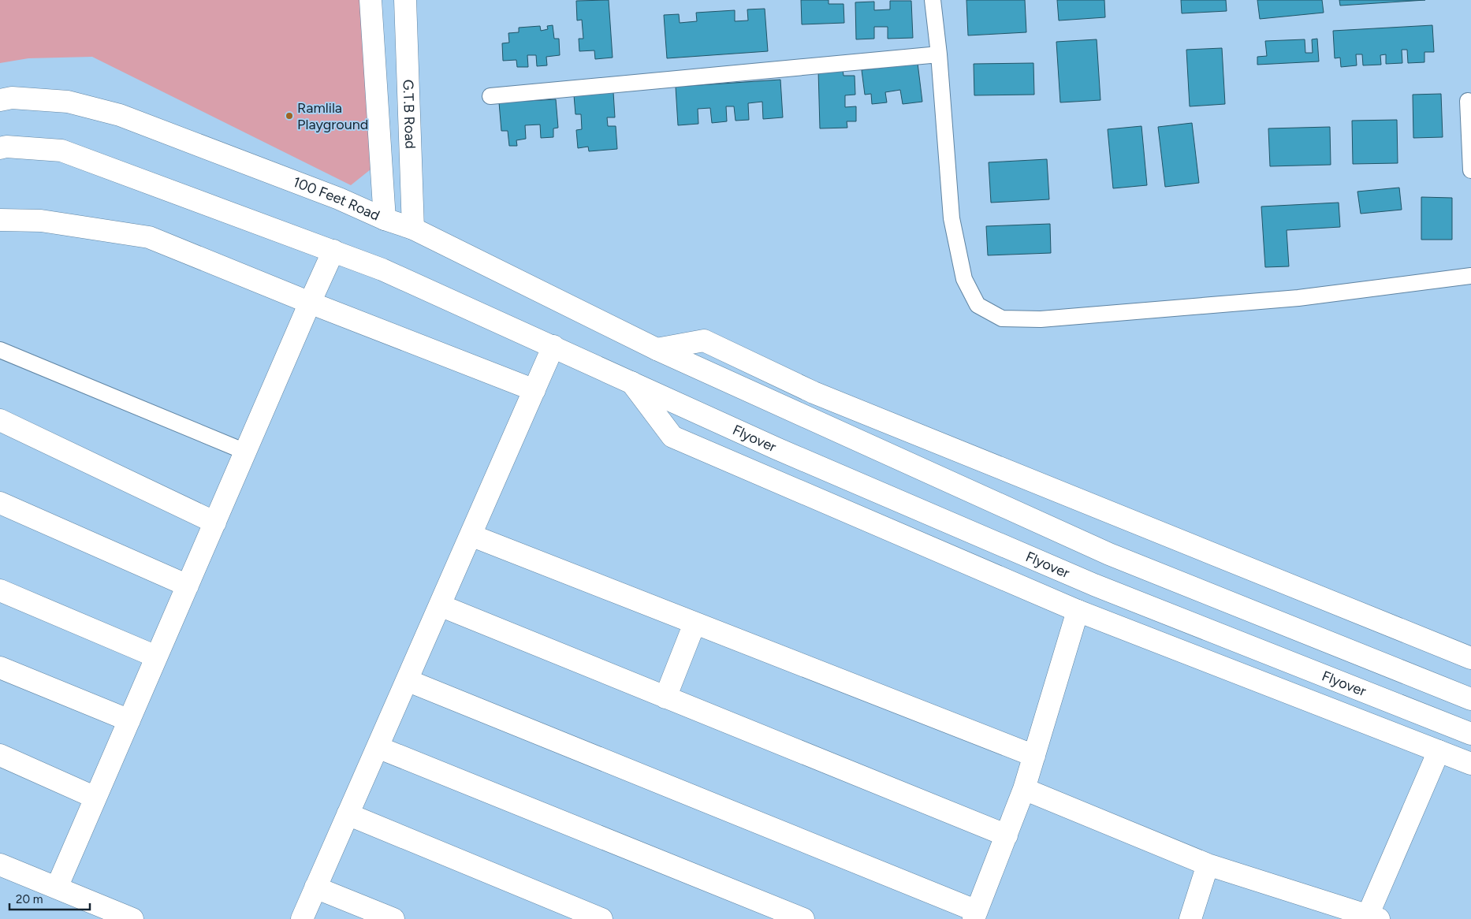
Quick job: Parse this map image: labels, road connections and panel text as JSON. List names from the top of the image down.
{
  "streets": {
    "street": ["G.T.B Road", "100 Feet Road", "Flyover"]
  },
  "crossings": [
    ["G.T.B Road", "100 Feet Road"]
  ],
  "places": ["Ramlila Playground"],
  "scale_bar": "20 m"
}
